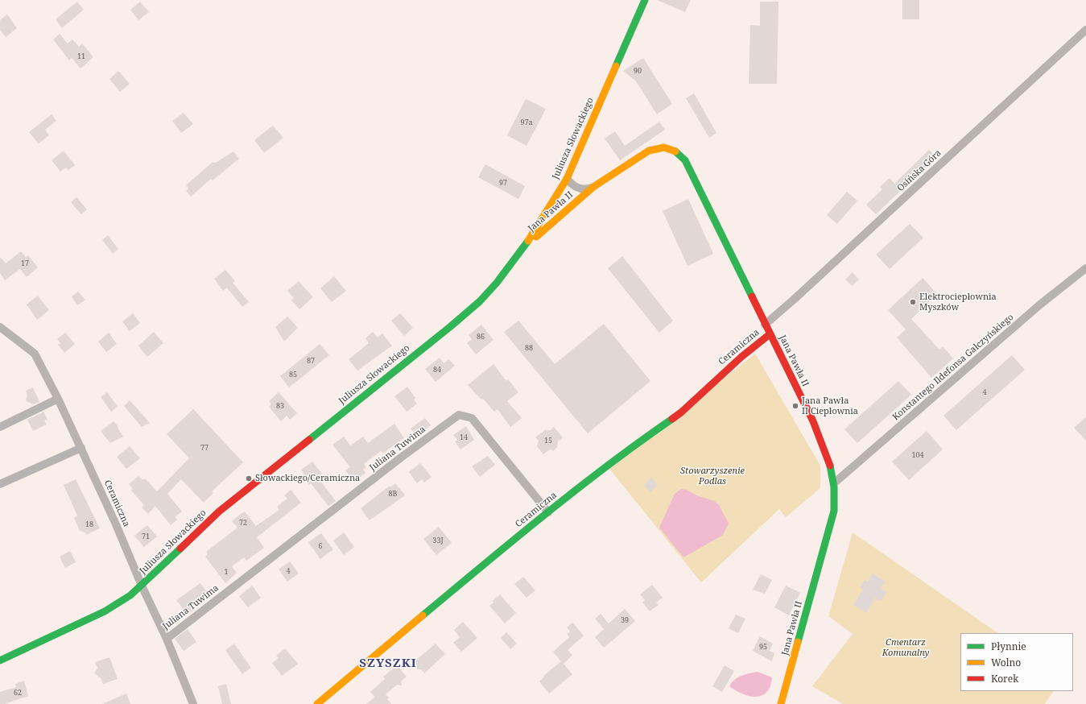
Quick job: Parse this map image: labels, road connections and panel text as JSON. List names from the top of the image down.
{
  "streets": {
    "street": [
      "Juliusza Słowackiego",
      "Osińska Góra",
      "Jana Pawła II",
      "Ceramiczna",
      "Konstantego Ildefonsa Gałczyńskiego",
      "Juliana Tuwima"
    ]
  },
  "crossings": [
    ["Juliusza Słowackiego", "Jana Pawła II"],
    ["Juliusza Słowackiego", "Ceramiczna"],
    ["Osińska Góra", "Jana Pawła II"],
    ["Jana Pawła II", "Ceramiczna"],
    ["Jana Pawła II", "Konstantego Ildefonsa Gałczyńskiego"],
    ["Ceramiczna", "Juliana Tuwima"]
  ],
  "districts": ["SZYSZKI"],
  "parks": ["Stowarzyszenie Podlas", "Cmentarz Komunalny"],
  "places": ["Elektrociepłownia Myszków", "Jana Pawła II Ciepłownia", "Słowackiego/Ceramiczna"],
  "house_numbers": [
    "11",
    "90",
    "97a",
    "97",
    "17",
    "86",
    "88",
    "87",
    "84",
    "85",
    "4",
    "83",
    "14",
    "15",
    "77",
    "104",
    "8B",
    "72",
    "18",
    "71",
    "33J",
    "6",
    "4",
    "1",
    "39",
    "95",
    "62"
  ],
  "legend": ["Płynnie", "Wolno", "Korek"]
}
